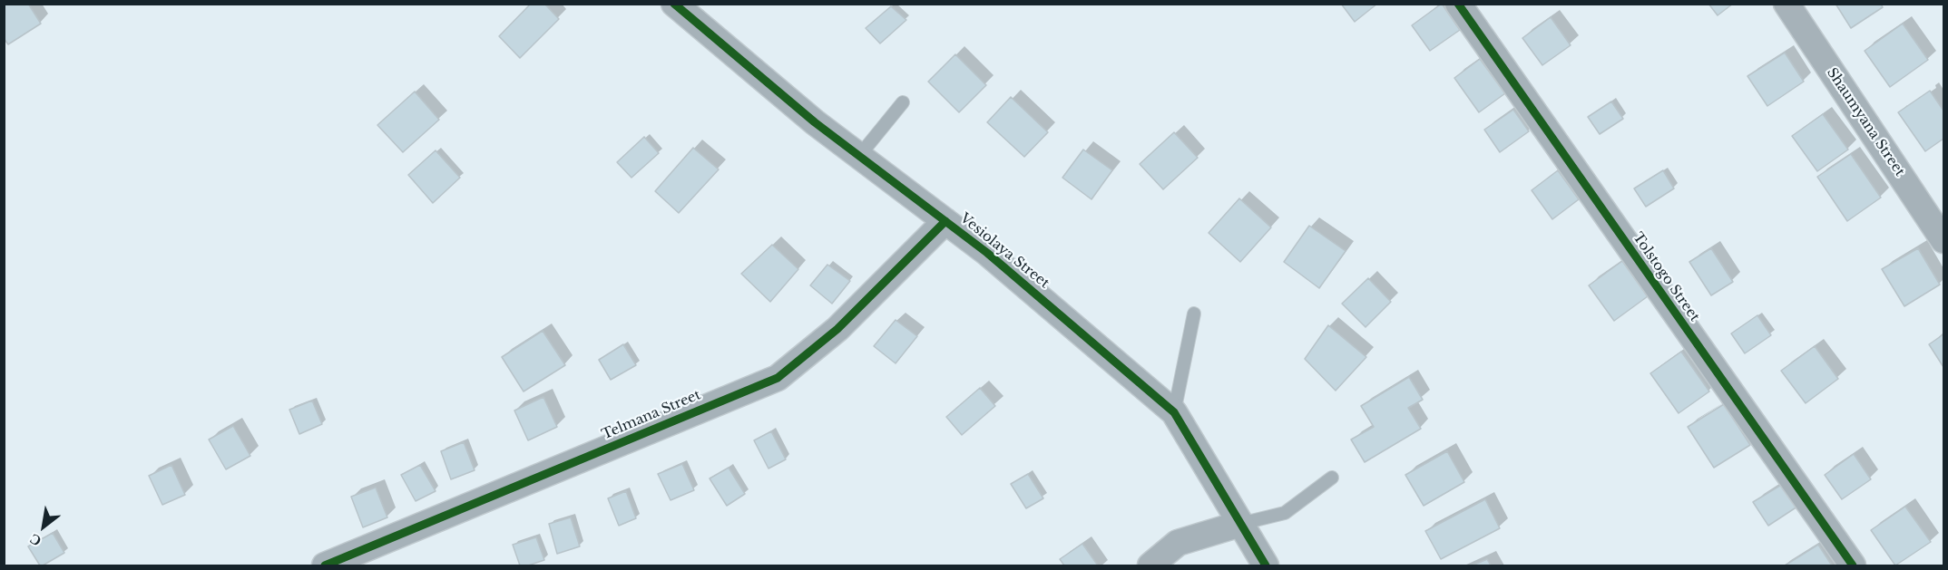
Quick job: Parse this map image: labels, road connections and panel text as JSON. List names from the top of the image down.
{
  "streets": {
    "street": [
      "Shaumyana Street",
      "Vesiolaya Street",
      "Tolstogo Street",
      "Telmana Street"
    ]
  },
  "crossings": [
    ["Vesiolaya Street", "Telmana Street"]
  ],
  "north": "bottom left"
}
